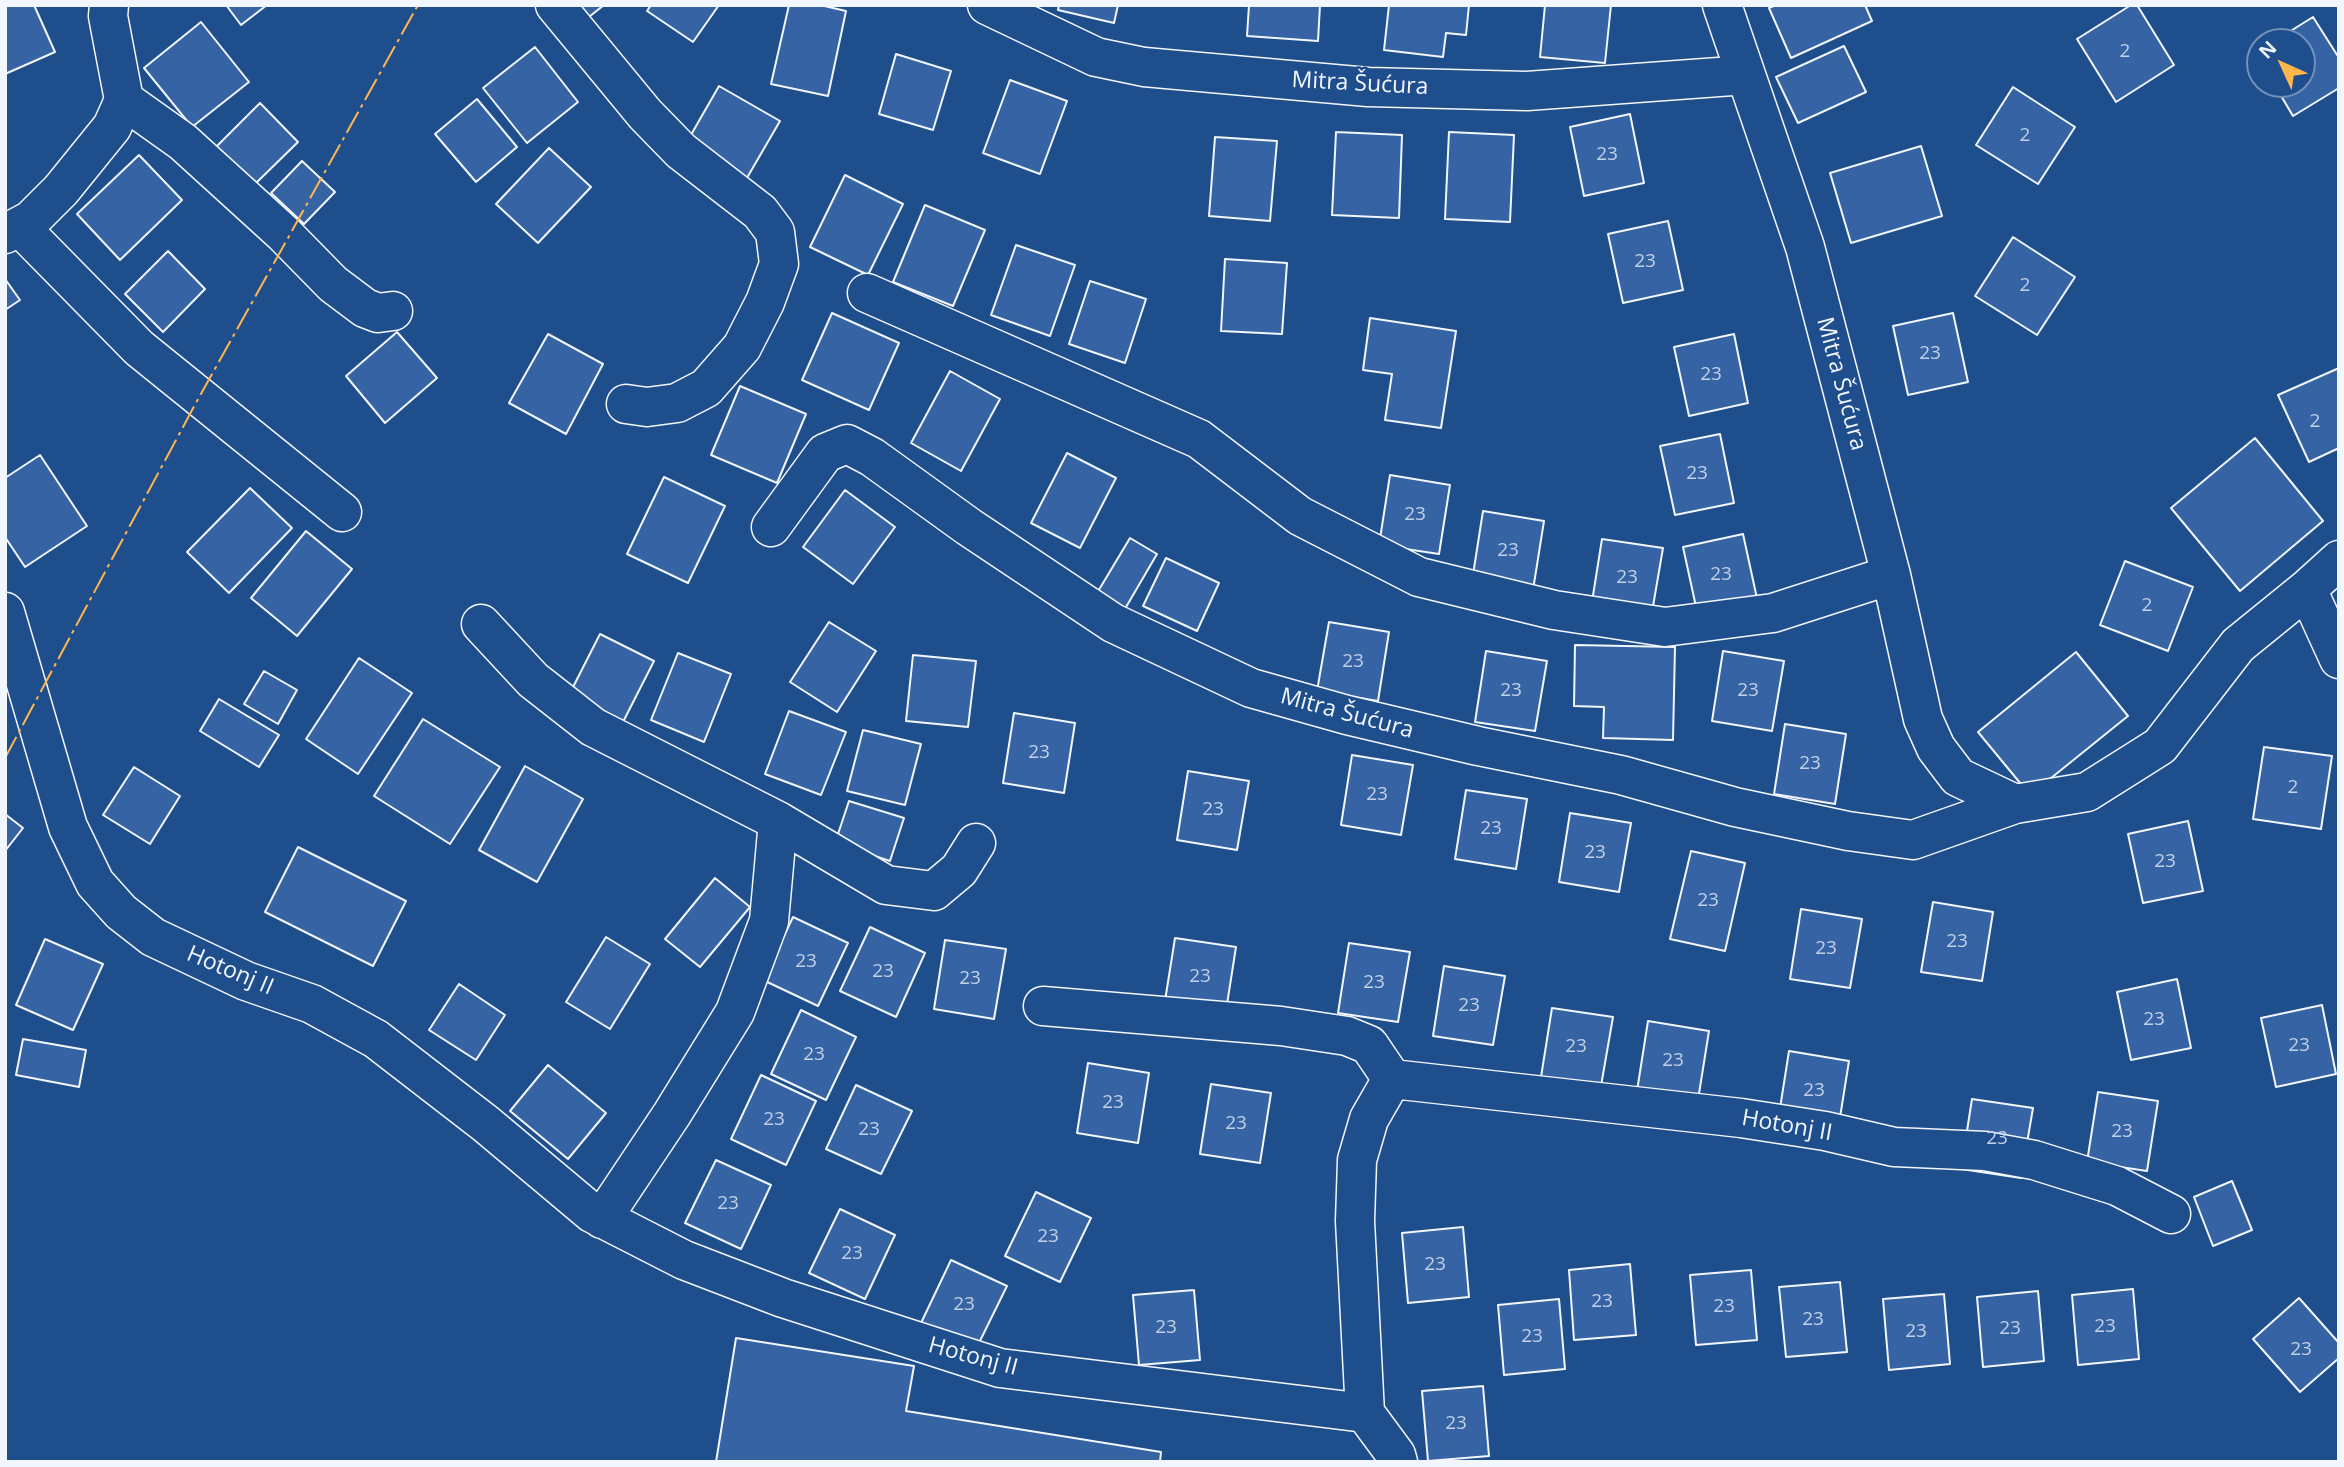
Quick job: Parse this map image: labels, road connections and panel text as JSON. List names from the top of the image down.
{
  "streets": {
    "street": ["Mitra Šućura", "Hotonj II"]
  },
  "house_numbers": [
    "2",
    "2",
    "23",
    "23",
    "2",
    "23",
    "23",
    "2",
    "23",
    "23",
    "23",
    "23",
    "23",
    "2",
    "23",
    "23",
    "23",
    "23",
    "23",
    "2",
    "23",
    "23",
    "23",
    "23",
    "23",
    "23",
    "23",
    "23",
    "23",
    "23",
    "23",
    "23",
    "23",
    "23",
    "23",
    "23",
    "23",
    "23",
    "23",
    "23",
    "23",
    "23",
    "23",
    "23",
    "23",
    "23",
    "23",
    "23",
    "23",
    "23",
    "23",
    "23",
    "23",
    "23",
    "23",
    "23",
    "23",
    "23",
    "23",
    "23",
    "23"
  ],
  "north": "top left"
}
